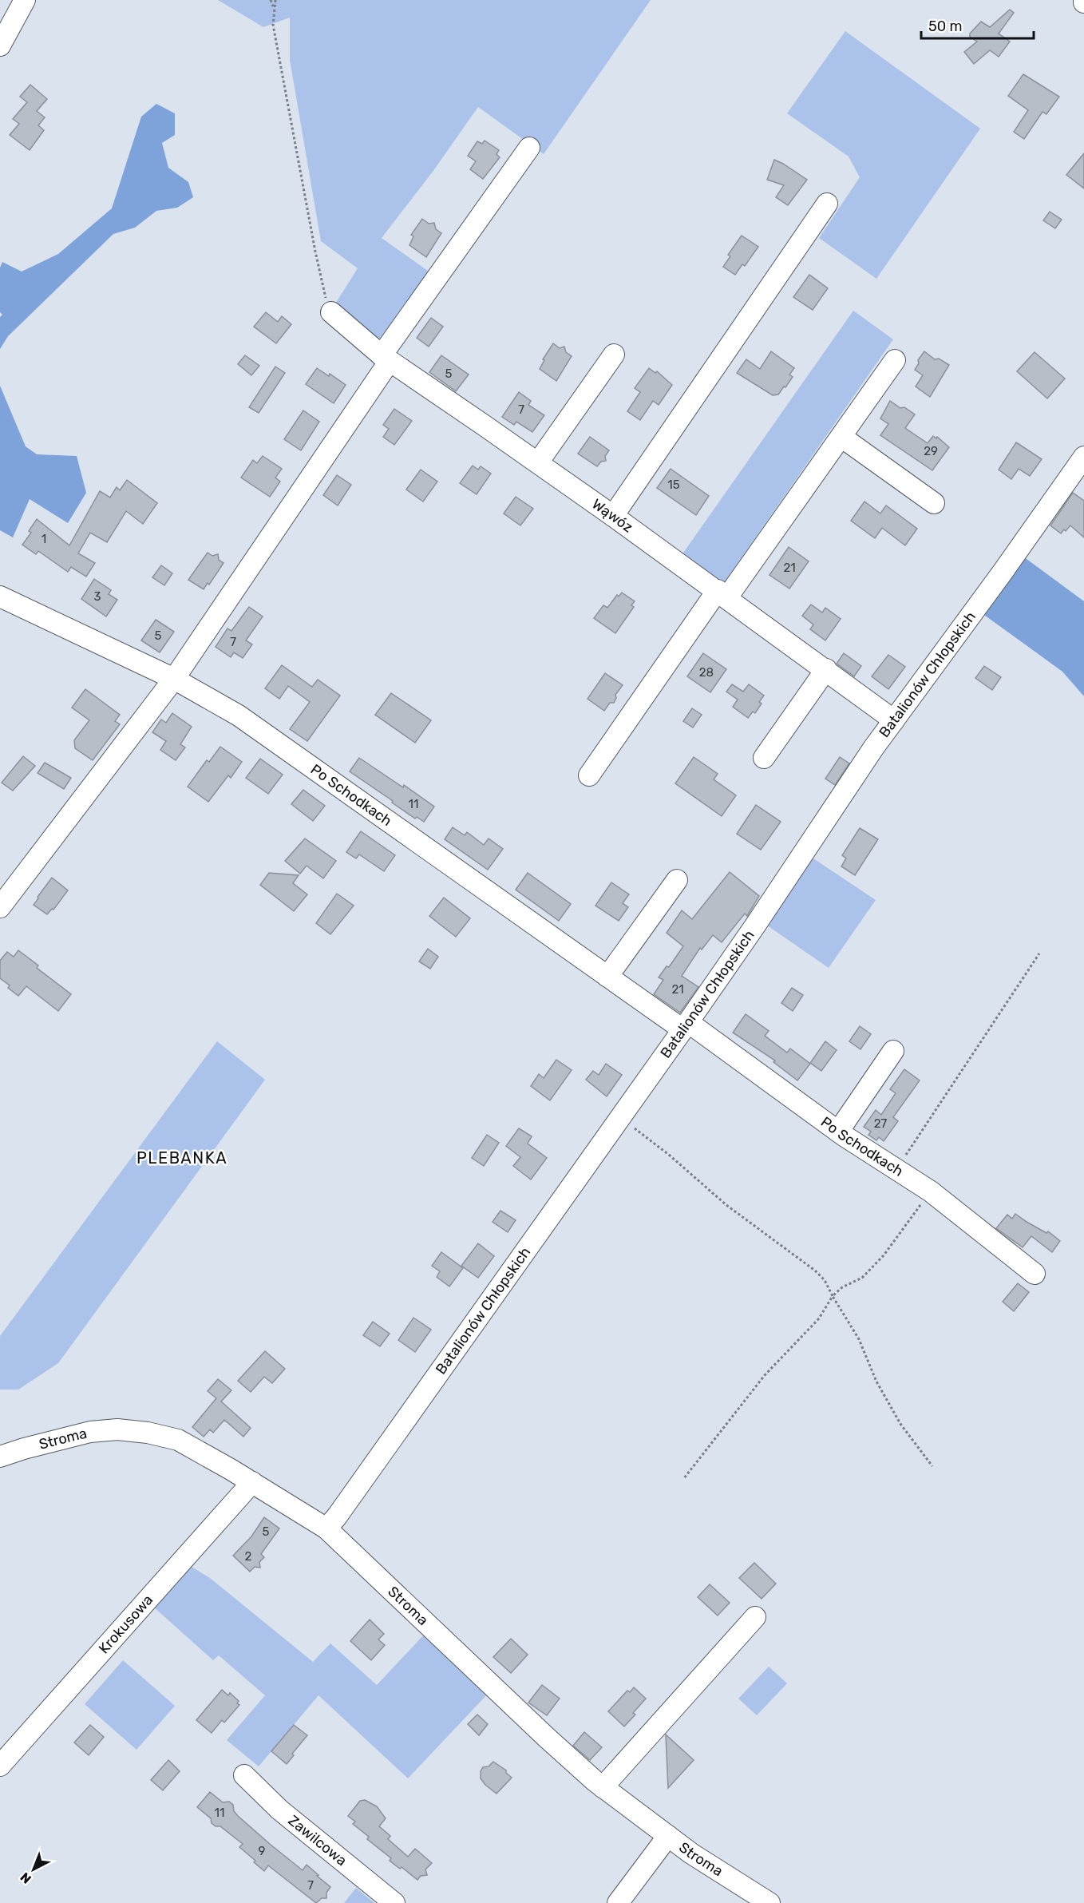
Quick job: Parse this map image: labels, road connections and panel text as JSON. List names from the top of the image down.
{
  "streets": {
    "street": [
      "Wąwóz",
      "Batalionów Chłopskich",
      "Po Schodkach",
      "Stroma",
      "Krokusowa",
      "Zawilcowa"
    ]
  },
  "crossings": [
    ["Wąwóz", "Batalionów Chłopskich"],
    ["Batalionów Chłopskich", "Po Schodkach"],
    ["Batalionów Chłopskich", "Stroma"],
    ["Stroma", "Krokusowa"]
  ],
  "districts": ["PLEBANKA"],
  "house_numbers": [
    "5",
    "7",
    "29",
    "15",
    "1",
    "21",
    "3",
    "5",
    "7",
    "28",
    "11",
    "21",
    "27",
    "5",
    "2",
    "11",
    "9",
    "7"
  ],
  "scale_bar": "50 m",
  "north": "bottom left"
}
